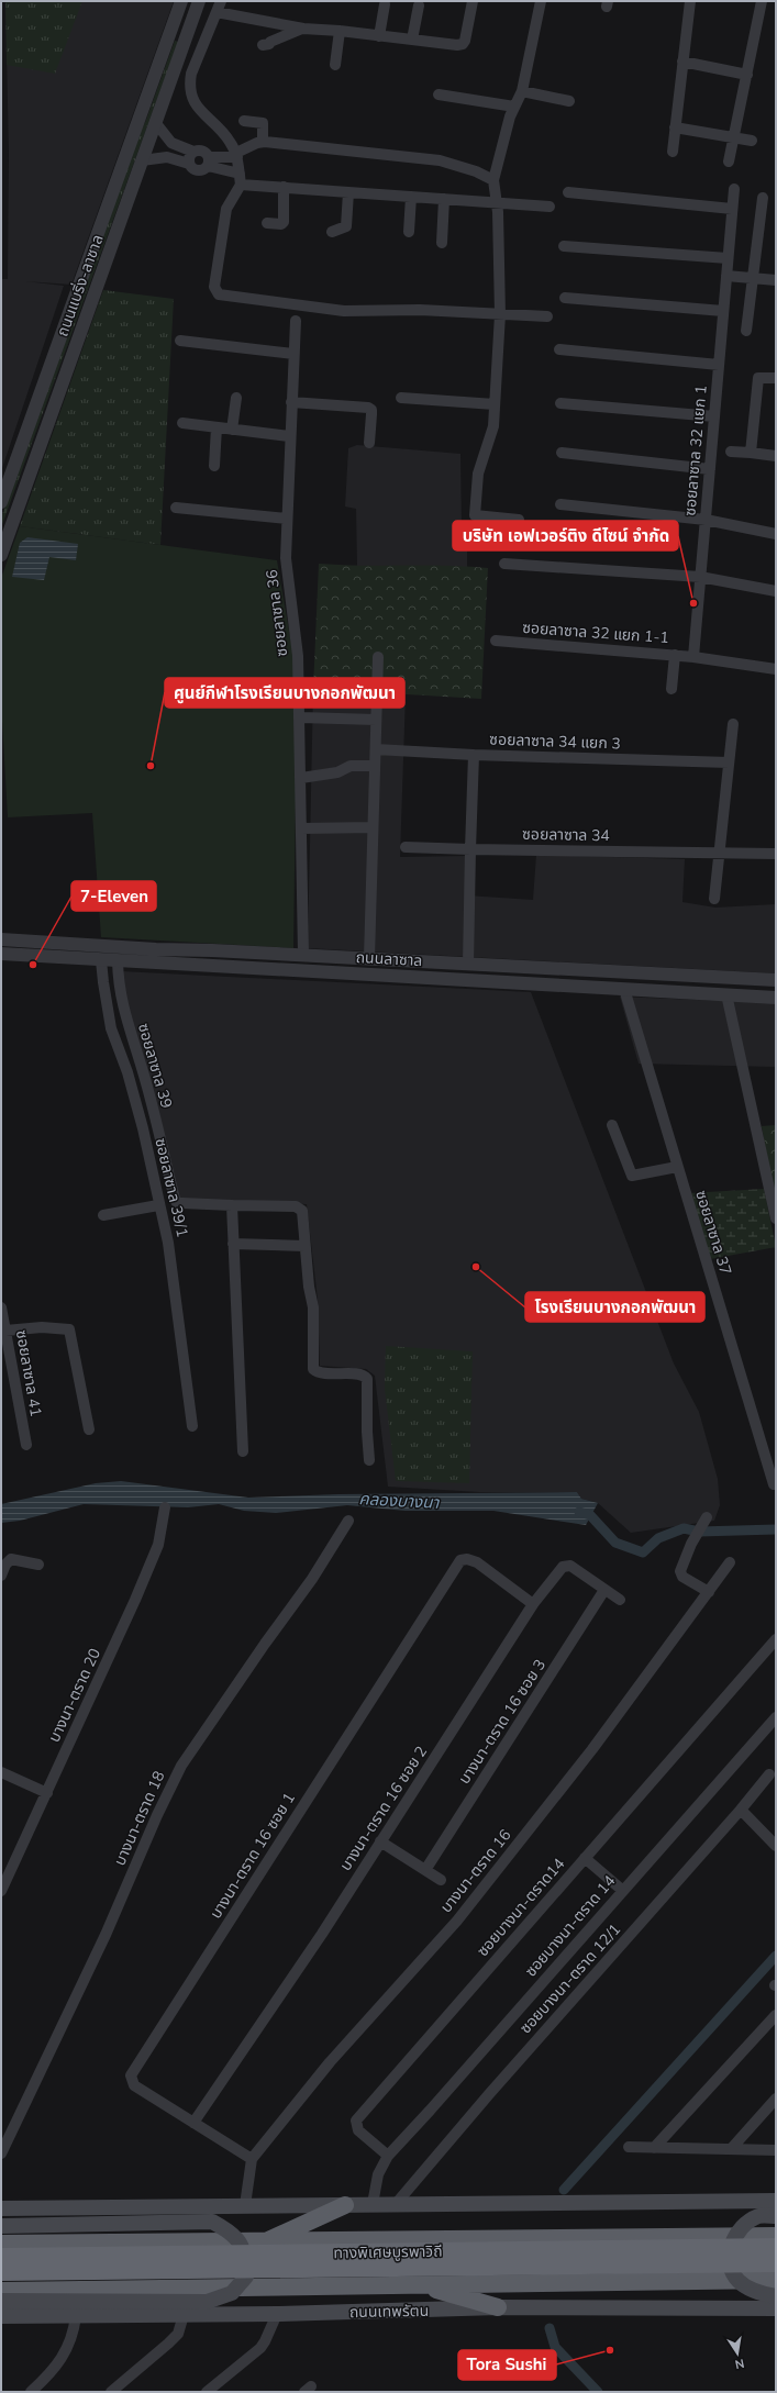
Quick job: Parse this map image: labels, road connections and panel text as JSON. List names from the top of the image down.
{
  "streets": {
    "highway": ["ทางพิเศษบูรพาวิถี", "ถนนเทพรัตน"],
    "street": [
      "ถนนแบริ่ง-ลาซาล",
      "ซอยลาซาล 32 แยก 1",
      "ซอยลาซาล 36",
      "ซอยลาซาล 32 แยก 1-1",
      "ซอยลาซาล 34 แยก 3",
      "ซอยลาซาล 34",
      "ถนนลาซาล",
      "ซอยลาซาล 39",
      "ซอยลาซาล 39/1",
      "ซอยลาซาล 37",
      "ซอยลาซาล 41",
      "บางนา-ตราด 20",
      "บางนา-ตราด 16 ซอย 3",
      "บางนา-ตราด 16 ซอย 2",
      "บางนา-ตราด 18",
      "บางนา-ตราด 16 ซอย 1",
      "บางนา-ตราด 16",
      "ซอยบางนา-ตราด14",
      "ซอยบางนา-ตราด 14",
      "ซอยบางนา-ตราด 12/1"
    ]
  },
  "crossings": [
    ["ซอยลาซาล 32 แยก 1", "ซอยลาซาล 32 แยก 1-1"],
    ["ซอยลาซาล 36", "ถนนลาซาล"],
    ["ซอยลาซาล 34 แยก 3", "ซอยลาซาล 34"],
    ["ถนนลาซาล", "ซอยลาซาล 39"],
    ["ถนนลาซาล", "ซอยลาซาล 39/1"],
    ["ถนนลาซาล", "ซอยลาซาล 37"],
    ["บางนา-ตราด 16 ซอย 3", "บางนา-ตราด 16 ซอย 2"],
    ["บางนา-ตราด 16 ซอย 2", "บางนา-ตราด 16 ซอย 1"],
    ["บางนา-ตราด 16 ซอย 1", "บางนา-ตราด 16"],
    ["ซอยบางนา-ตราด14", "ซอยบางนา-ตราด 14"]
  ],
  "water": ["คลองบางนา"],
  "places": [
    "บริษัท เอฟเวอร์ติง ดีไซน์ จำกัด",
    "ศูนย์กีฬาโรงเรียนบางกอกพัฒนา",
    "7-Eleven",
    "โรงเรียนบางกอกพัฒนา",
    "Tora Sushi"
  ],
  "north": "bottom"
}
